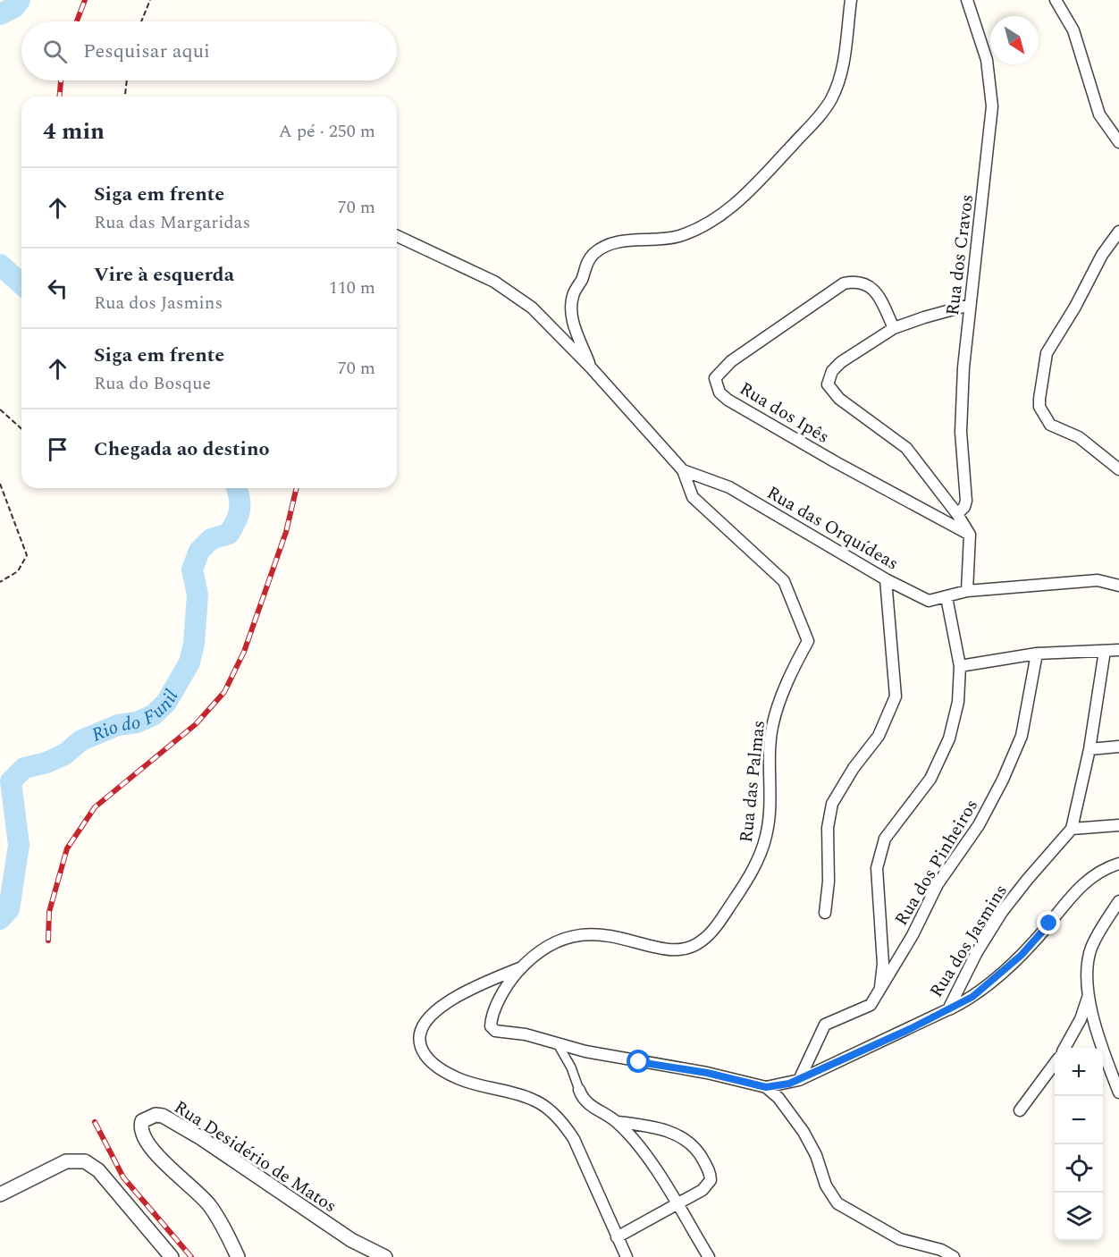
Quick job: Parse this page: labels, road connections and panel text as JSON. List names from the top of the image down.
{
  "streets": {
    "street": [
      "Rua dos Cravos",
      "Rua dos Ipês",
      "Rua das Orquídeas",
      "Rua das Palmas",
      "Rua dos Pinheiros",
      "Rua dos Jasmins",
      "Rua Desidério de Matos"
    ]
  },
  "crossings": [
    ["Rua das Orquídeas", "Rua das Palmas"],
    ["Rua dos Pinheiros", "Rua dos Jasmins"]
  ],
  "water": ["Rio do Funil"],
  "north": "bottom right",
  "page": {
    "search": "Pesquisar aqui",
    "heading": ["4 min", "A pé · 250 m"],
    "list": [
      ["Siga em frente", "Rua das Margaridas", "70 m"],
      ["Vire à esquerda", "Rua dos Jasmins", "110 m"],
      ["Siga em frente", "Rua do Bosque", "70 m"],
      "Chegada ao destino"
    ],
    "map_buttons": ["+", "−"]
  }
}
